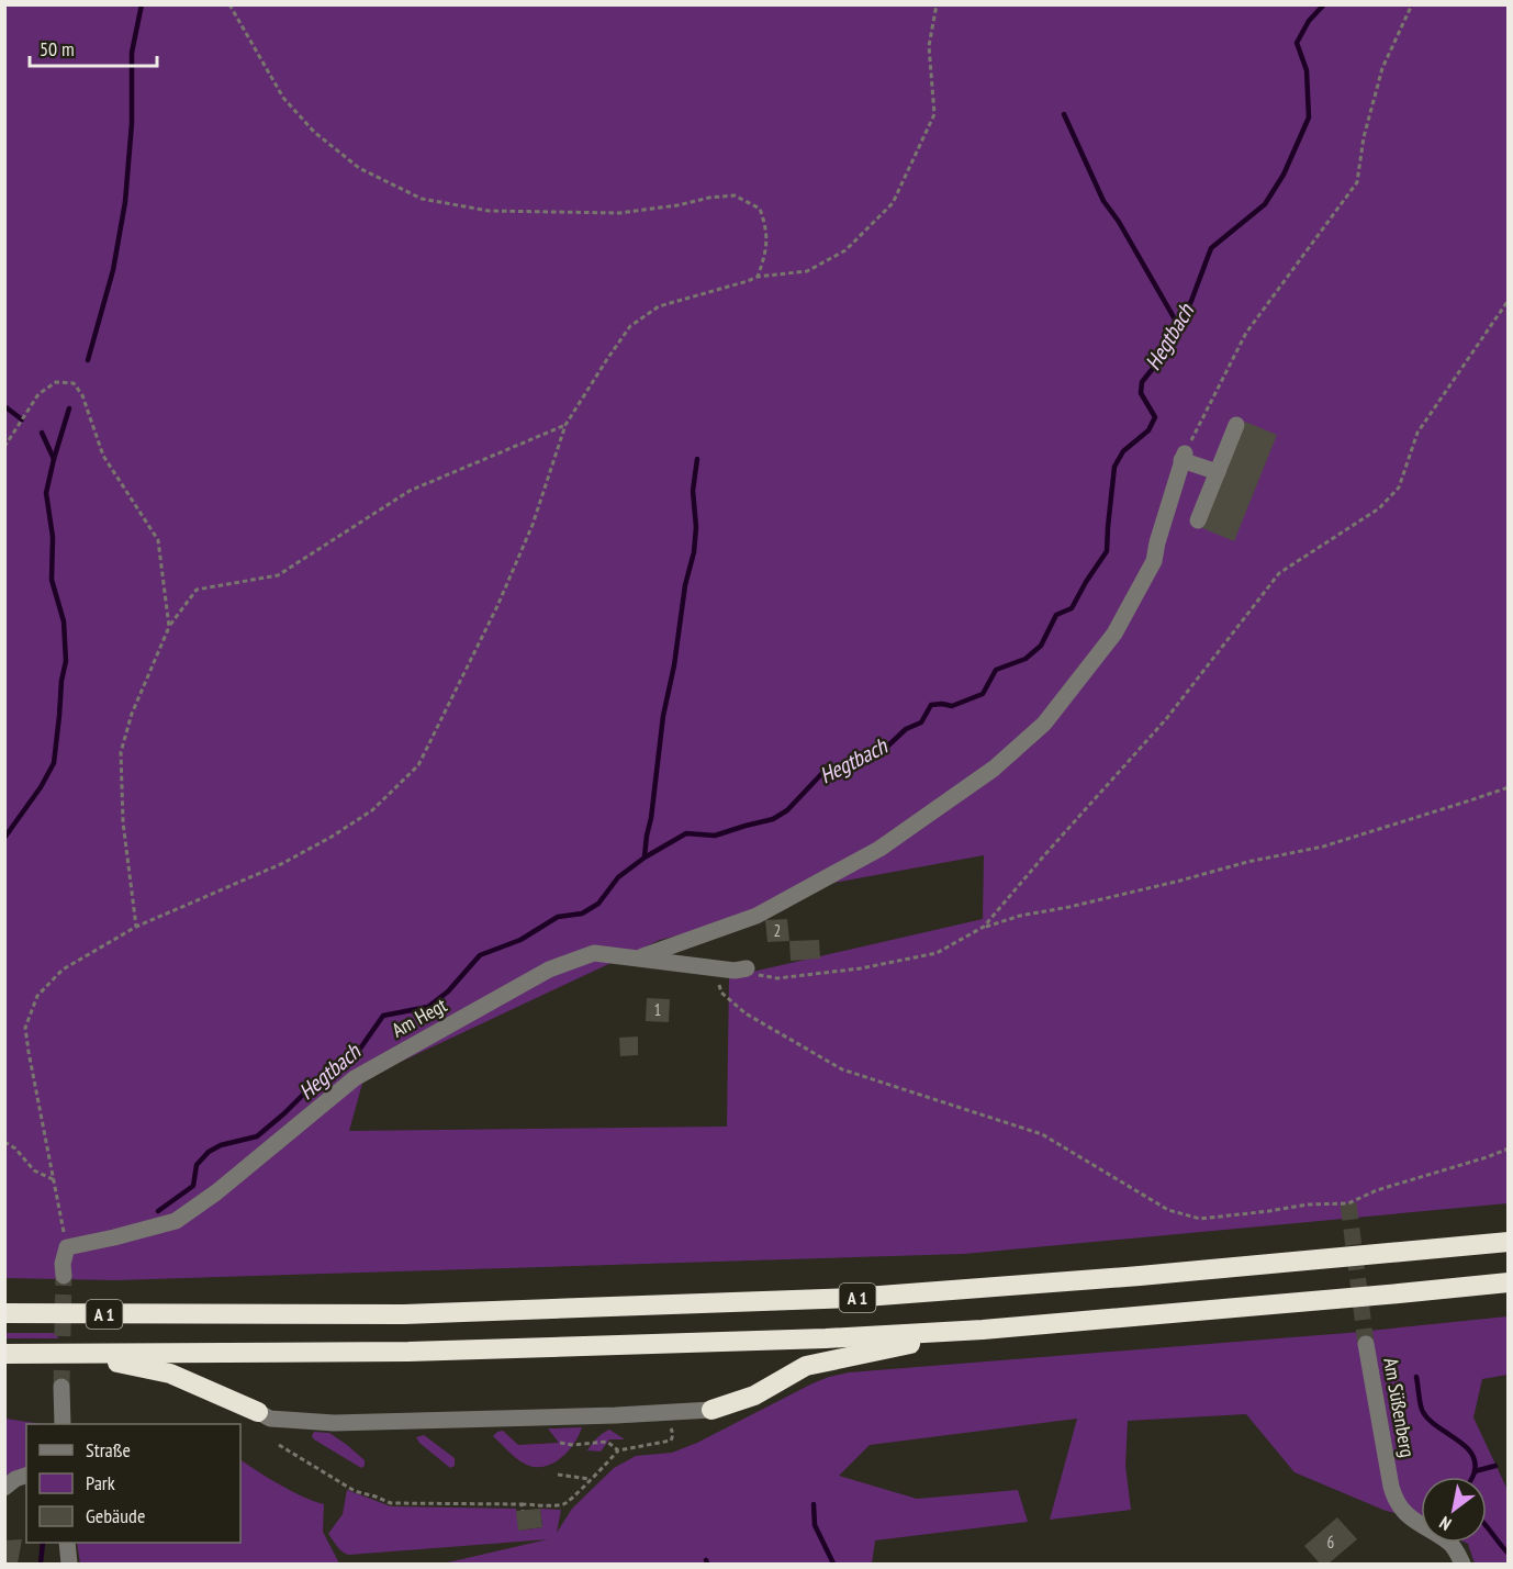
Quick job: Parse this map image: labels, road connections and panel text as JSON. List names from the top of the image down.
{
  "streets": {
    "highway": ["A 1"],
    "street": ["Am Hegt", "Am Süßenberg"]
  },
  "water": ["Hegtbach"],
  "house_numbers": ["2", "1", "6"],
  "legend": ["Straße", "Park", "Gebäude"],
  "scale_bar": "50 m",
  "north": "bottom left"
}
